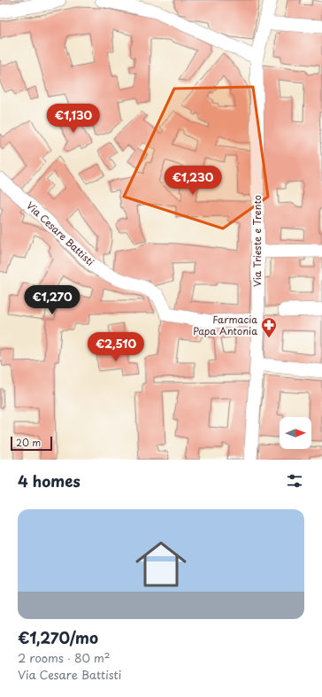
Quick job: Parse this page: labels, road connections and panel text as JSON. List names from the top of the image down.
{
  "streets": {
    "street": ["Via Cesare Battisti", "Via Trieste e Trento"]
  },
  "crossings": [
    ["Via Cesare Battisti", "Via Trieste e Trento"]
  ],
  "places": {
    "pharmacy": ["Farmacia Papa Antonia"]
  },
  "scale_bar": "20 m",
  "north": "right",
  "page": {
    "price": [
      "€1,130",
      "€1,230",
      "€1,270",
      "€2,510"
    ],
    "scale": "20 m",
    "heading": "4 homes",
    "list": [
      {
        "name": "€1,270/mo",
        "note": "2 rooms · 80 m² · Via Cesare Battisti"
      }
    ]
  }
}
